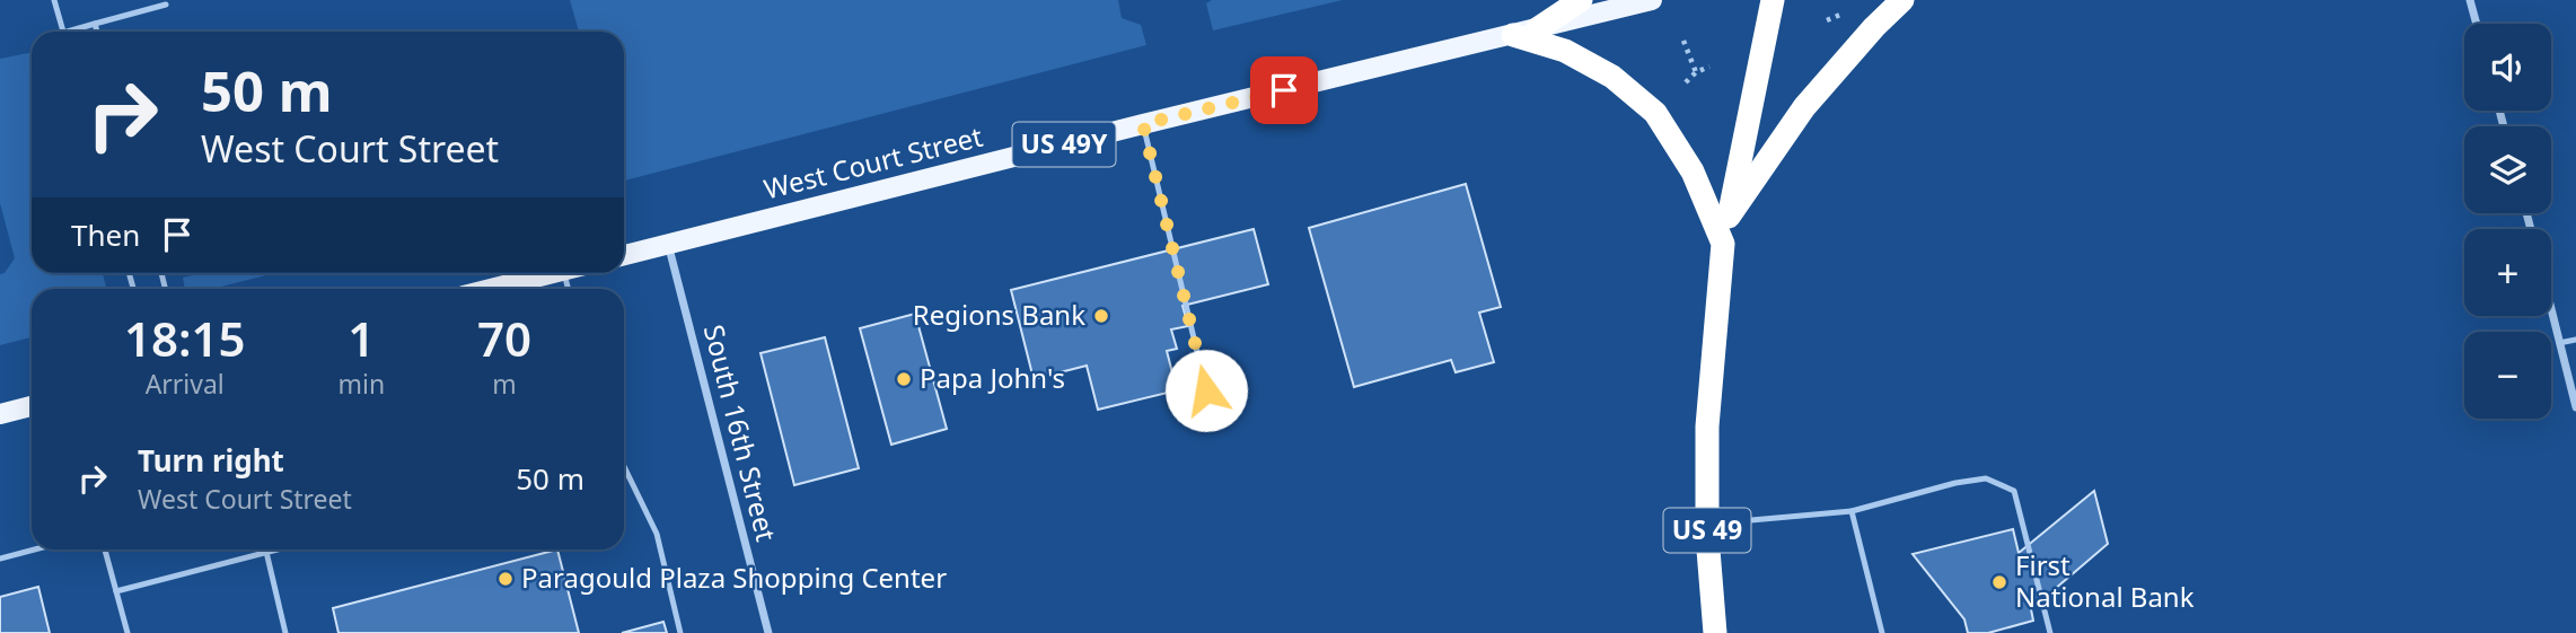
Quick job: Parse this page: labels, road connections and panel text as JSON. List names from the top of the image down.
{
  "streets": {
    "highway": ["US 49"],
    "main road": ["US 49Y", "West Court Street"],
    "street": ["South 16th Street"]
  },
  "crossings": [
    ["West Court Street", "South 16th Street"]
  ],
  "places": [
    "Regions Bank",
    "Papa John's",
    "Paragould Plaza Shopping Center",
    "First National Bank"
  ],
  "page": {
    "map_buttons": ["+", "−"],
    "turn": ["50 m", "West Court Street"],
    "then": "Then",
    "eta": [
      "18:15",
      "Arrival",
      "1",
      "min",
      "70",
      "m"
    ],
    "list": [
      {
        "name": "Turn right",
        "note": "West Court Street",
        "value": "50 m"
      }
    ]
  }
}
